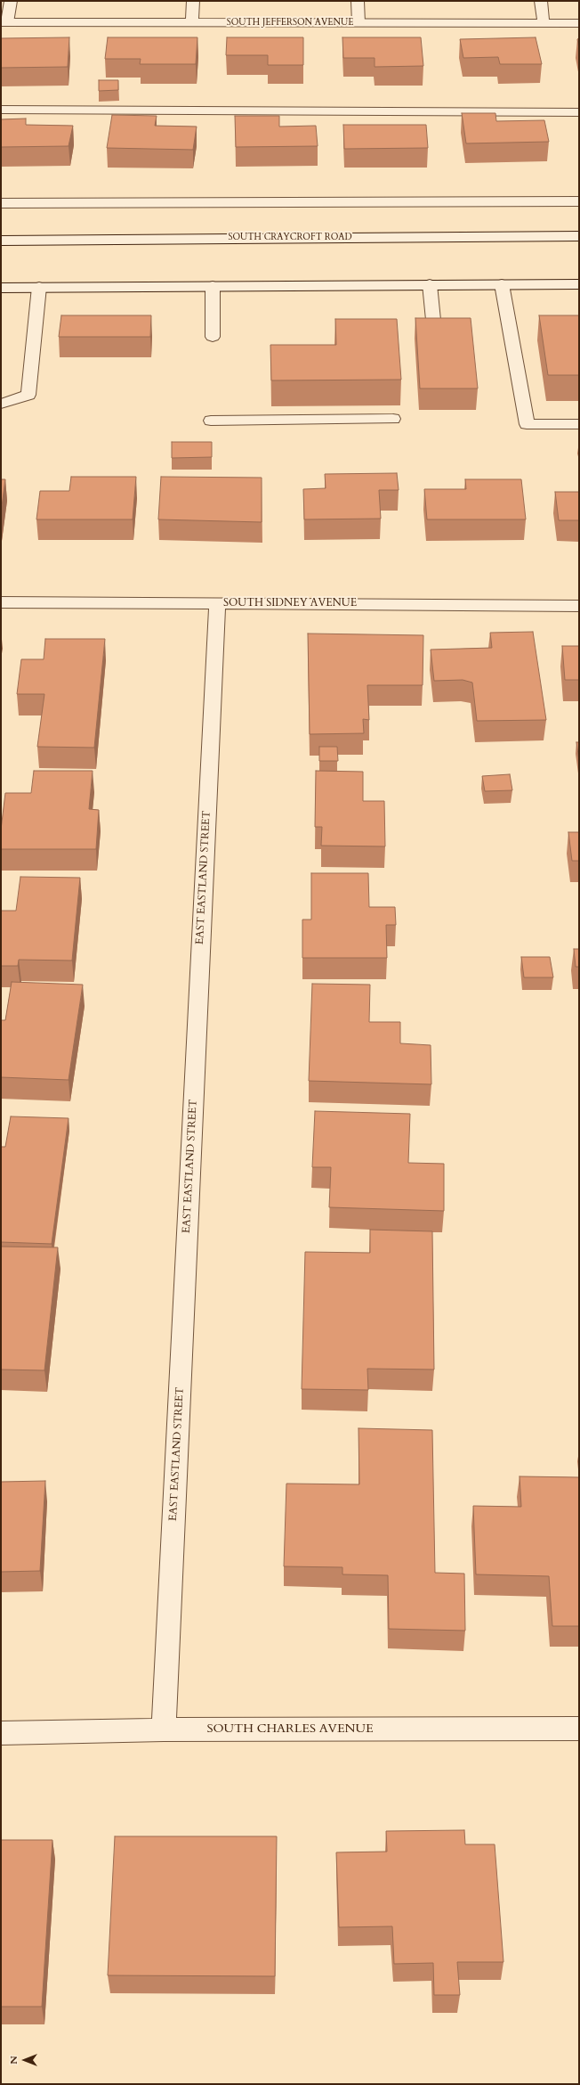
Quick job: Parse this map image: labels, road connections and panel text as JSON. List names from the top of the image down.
{
  "streets": {
    "street": [
      "SOUTH JEFFERSON AVENUE",
      "SOUTH CRAYCROFT ROAD",
      "SOUTH SIDNEY AVENUE",
      "EAST EASTLAND STREET",
      "SOUTH CHARLES AVENUE"
    ]
  },
  "crossings": [
    ["SOUTH SIDNEY AVENUE", "EAST EASTLAND STREET"],
    ["EAST EASTLAND STREET", "SOUTH CHARLES AVENUE"]
  ],
  "north": "left"
}
